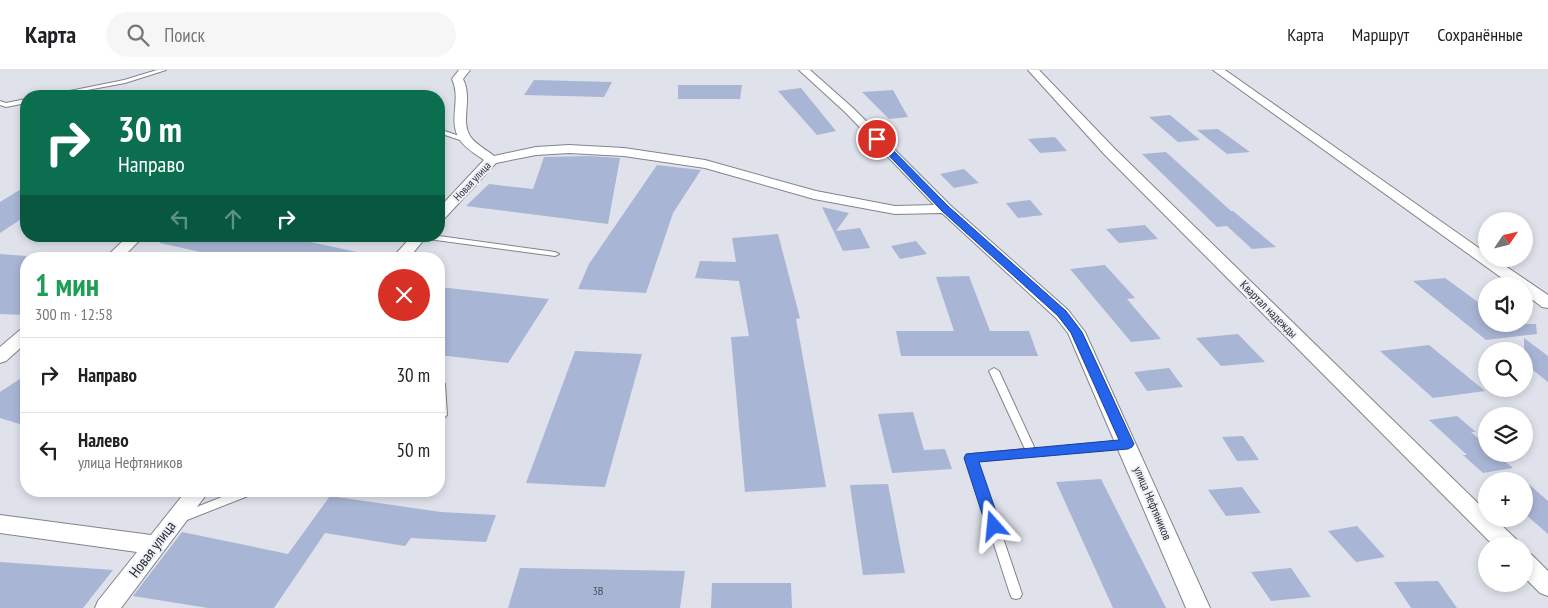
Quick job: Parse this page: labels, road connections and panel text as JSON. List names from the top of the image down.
{
  "streets": {
    "street": ["Новая улица", "Квартал надежды", "улица Нефтяников"]
  },
  "house_numbers": ["3В"],
  "north": "top right",
  "page": {
    "header": "Карта",
    "search": "Поиск",
    "nav": ["Карта", "Маршрут", "Сохранённые"],
    "turn": ["30 m", "Направо"],
    "map_buttons": ["+", "−"],
    "heading": ["1 мин", "300 m · 12:58"],
    "list": [
      {
        "name": "Направо",
        "value": "30 m"
      },
      {
        "name": "Налево",
        "note": "улица Нефтяников",
        "value": "50 m"
      }
    ]
  }
}
